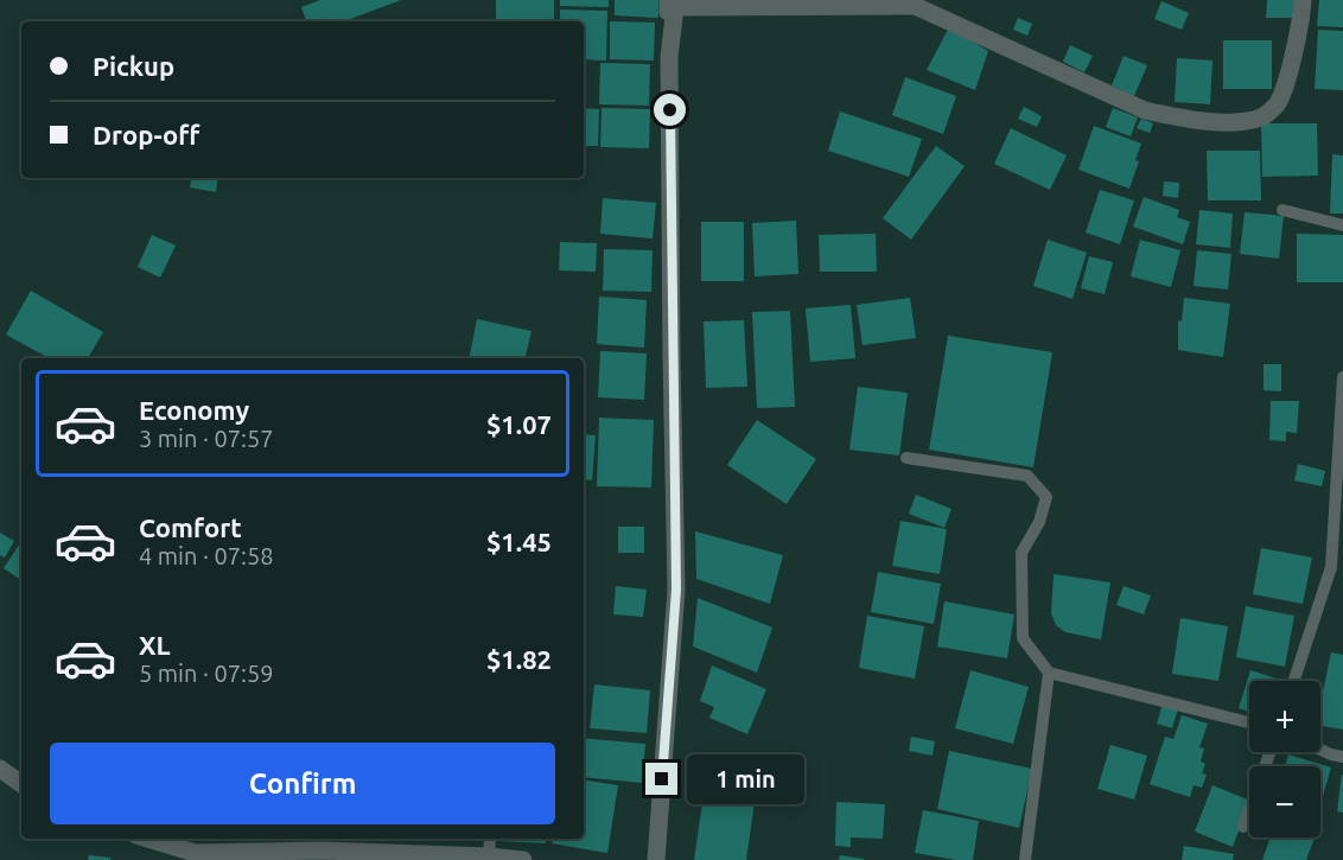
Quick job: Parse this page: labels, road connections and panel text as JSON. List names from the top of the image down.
{
  "page": {
    "banner": ["Pickup", "Drop-off"],
    "list": [
      {
        "name": "Economy",
        "note": "3 min · 07:57",
        "value": "$1.07"
      },
      {
        "name": "Comfort",
        "note": "4 min · 07:58",
        "value": "$1.45"
      },
      {
        "name": "XL",
        "note": "5 min · 07:59",
        "value": "$1.82"
      }
    ],
    "map_buttons": ["+", "−"],
    "buttons": "Confirm",
    "bubble": "1 min"
  }
}
